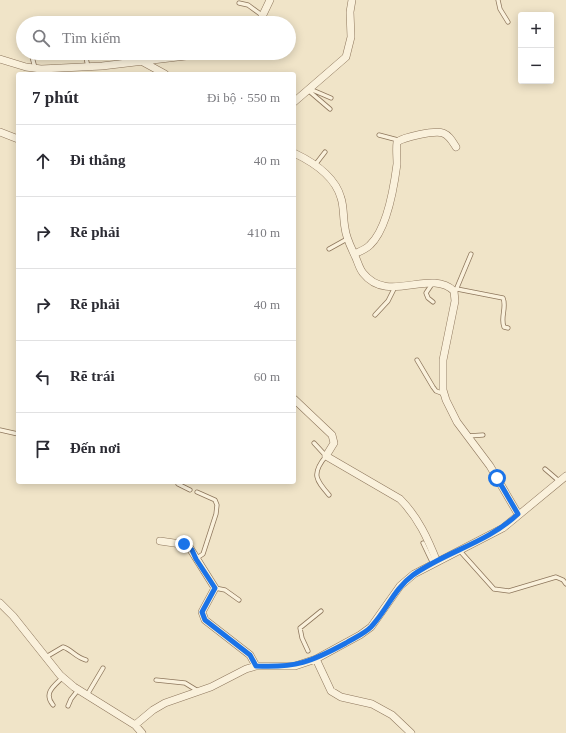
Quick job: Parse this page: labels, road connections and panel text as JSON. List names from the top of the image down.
{
  "page": {
    "map_buttons": ["+", "−"],
    "search": "Tìm kiếm",
    "heading": ["7 phút", "Đi bộ · 550 m"],
    "list": [
      ["Đi thẳng", "40 m"],
      ["Rẽ phải", "410 m"],
      ["Rẽ phải", "40 m"],
      ["Rẽ trái", "60 m"],
      "Đến nơi"
    ]
  }
}
